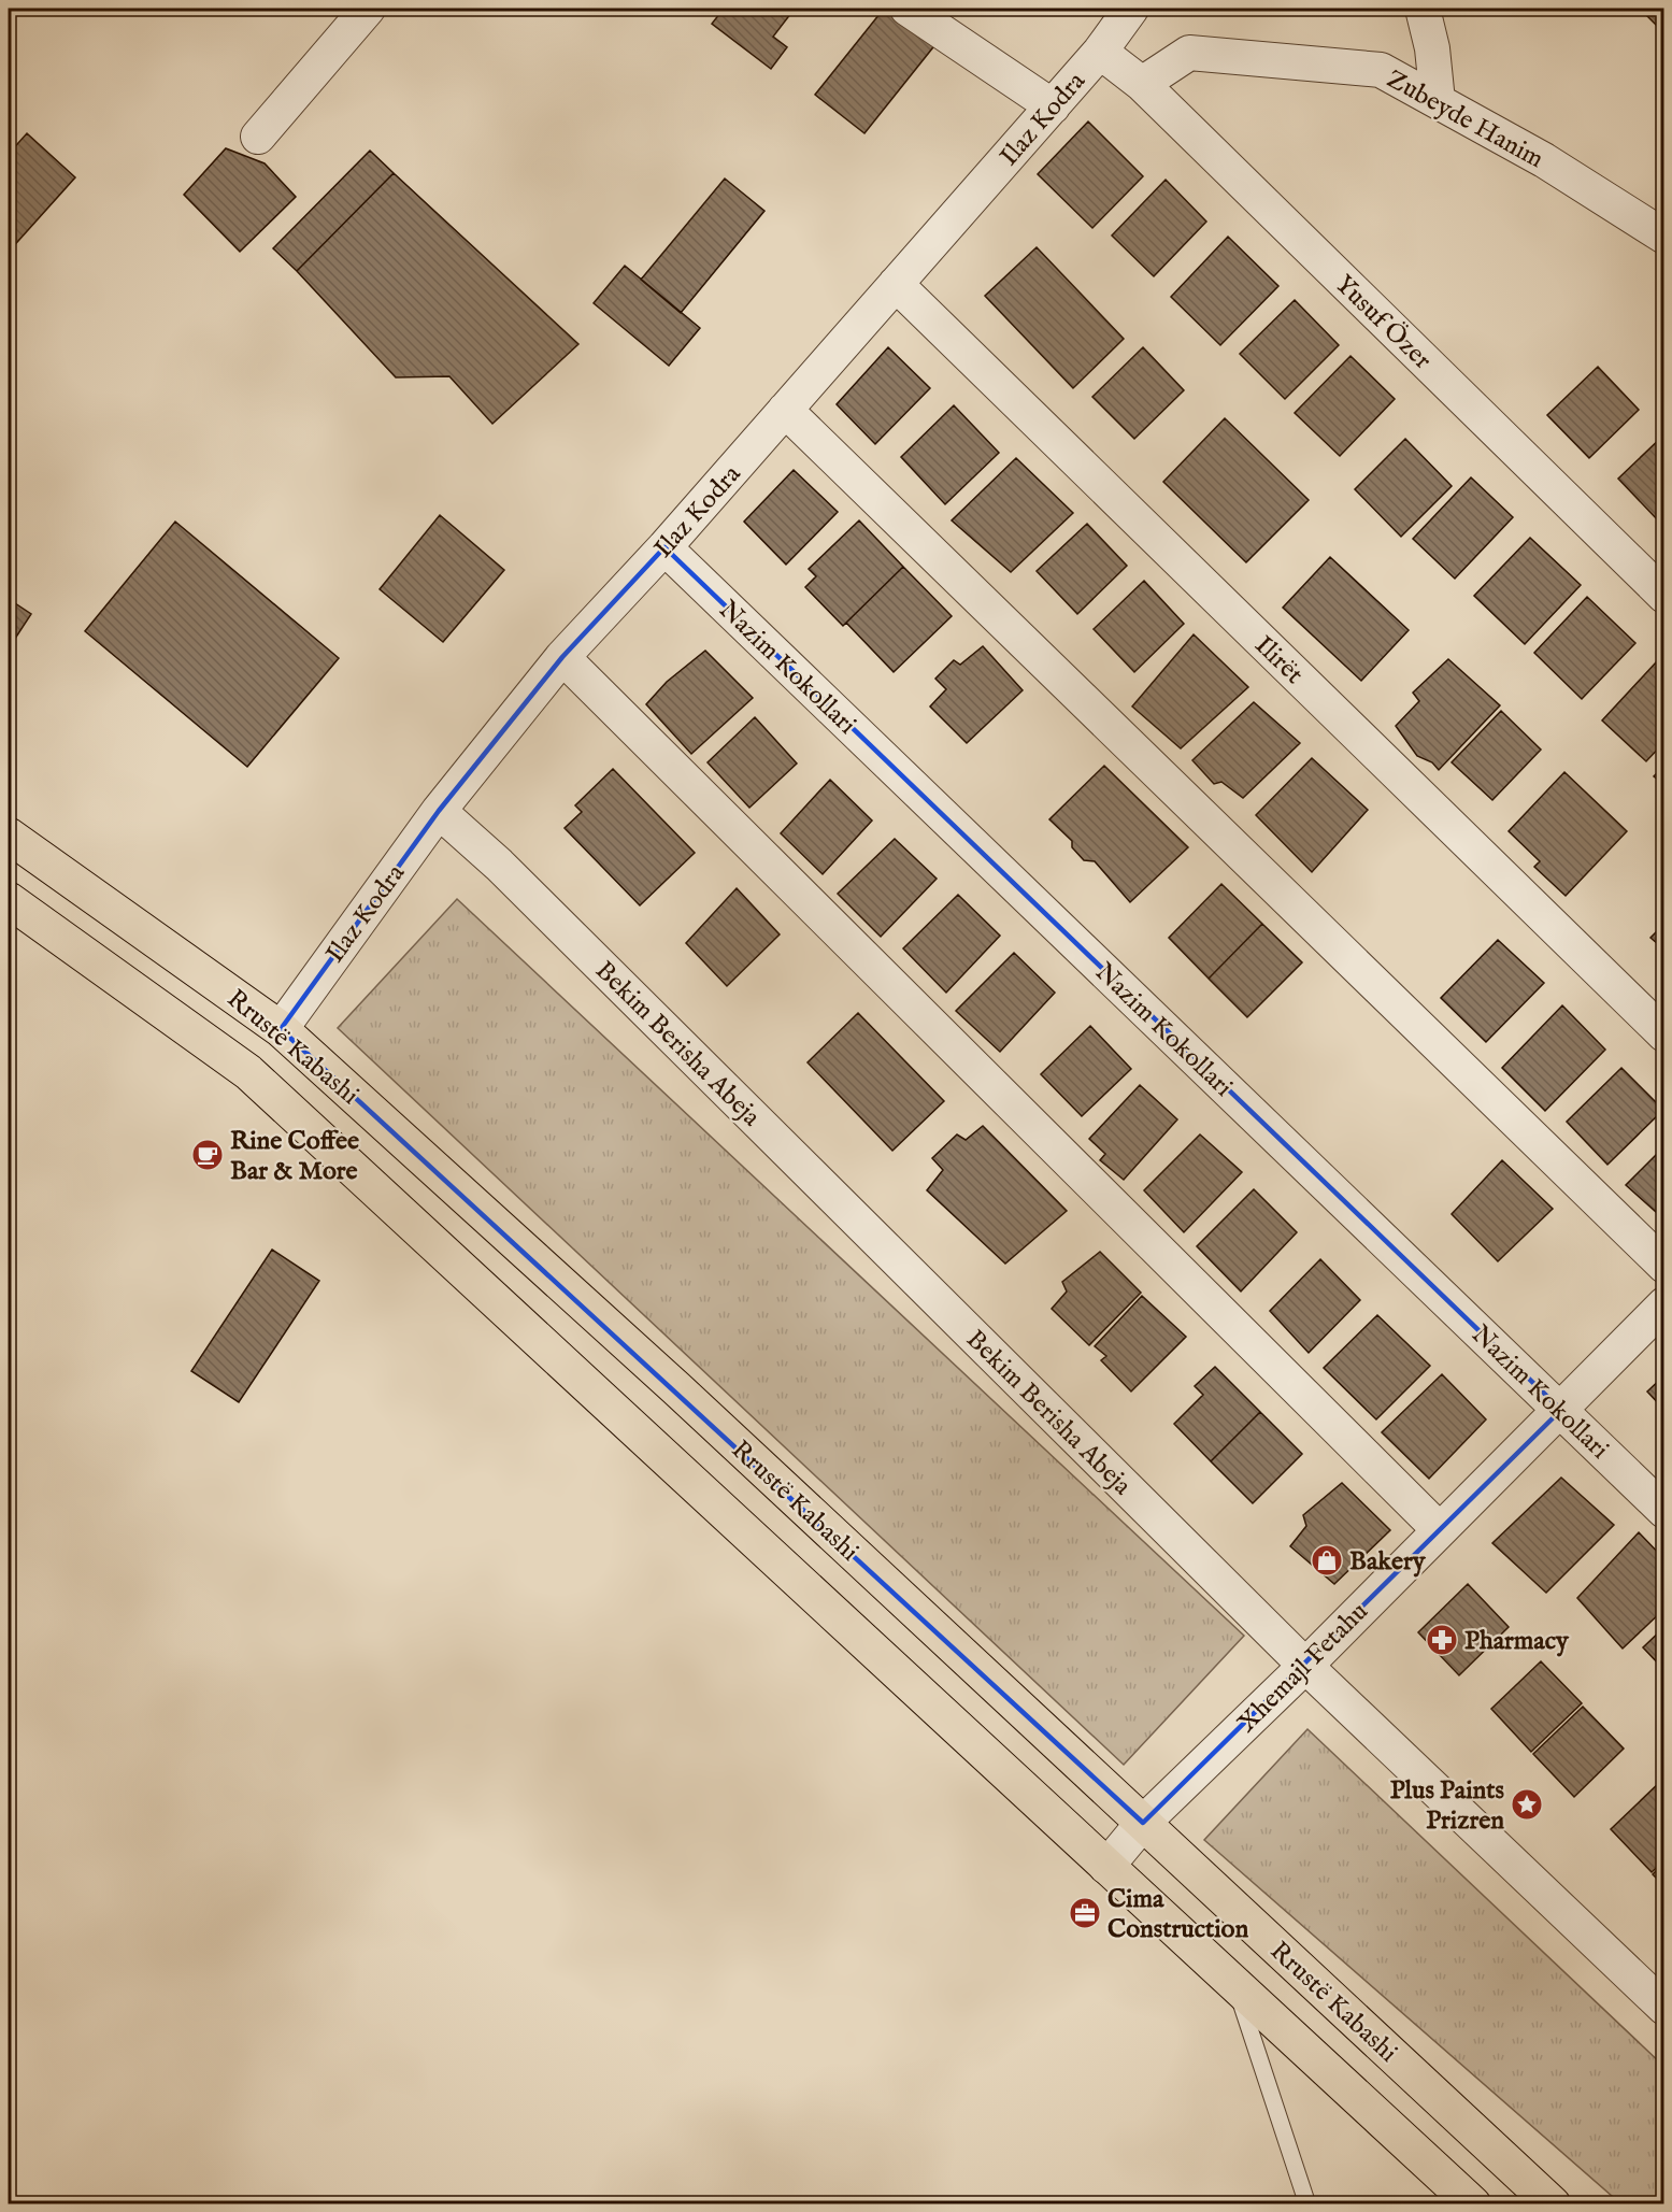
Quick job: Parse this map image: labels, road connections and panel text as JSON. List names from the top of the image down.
{
  "streets": {
    "main road": ["Rrustë Kabashi"],
    "street": [
      "Ilaz Kodra",
      "Zubeyde Hanim",
      "Yusuf Özer",
      "Ilirët",
      "Nazim Kokollari",
      "Bekim Berisha Abeja",
      "Xhemajl Fetahu"
    ]
  },
  "crossings": [
    ["Ilaz Kodra", "Yusuf Özer"],
    ["Ilaz Kodra", "Ilirët"],
    ["Ilaz Kodra", "Nazim Kokollari"],
    ["Ilaz Kodra", "Bekim Berisha Abeja"],
    ["Ilaz Kodra", "Rrustë Kabashi"],
    ["Zubeyde Hanim", "Yusuf Özer"],
    ["Nazim Kokollari", "Xhemajl Fetahu"],
    ["Bekim Berisha Abeja", "Xhemajl Fetahu"],
    ["Rrustë Kabashi", "Xhemajl Fetahu"]
  ],
  "places": {
    "cafe": ["Rine Coffee Bar & More"],
    "shop": ["Bakery"],
    "pharmacy": ["Pharmacy"],
    "place": ["Plus Paints Prizren"],
    "office": ["Cima Construction"]
  }
}
